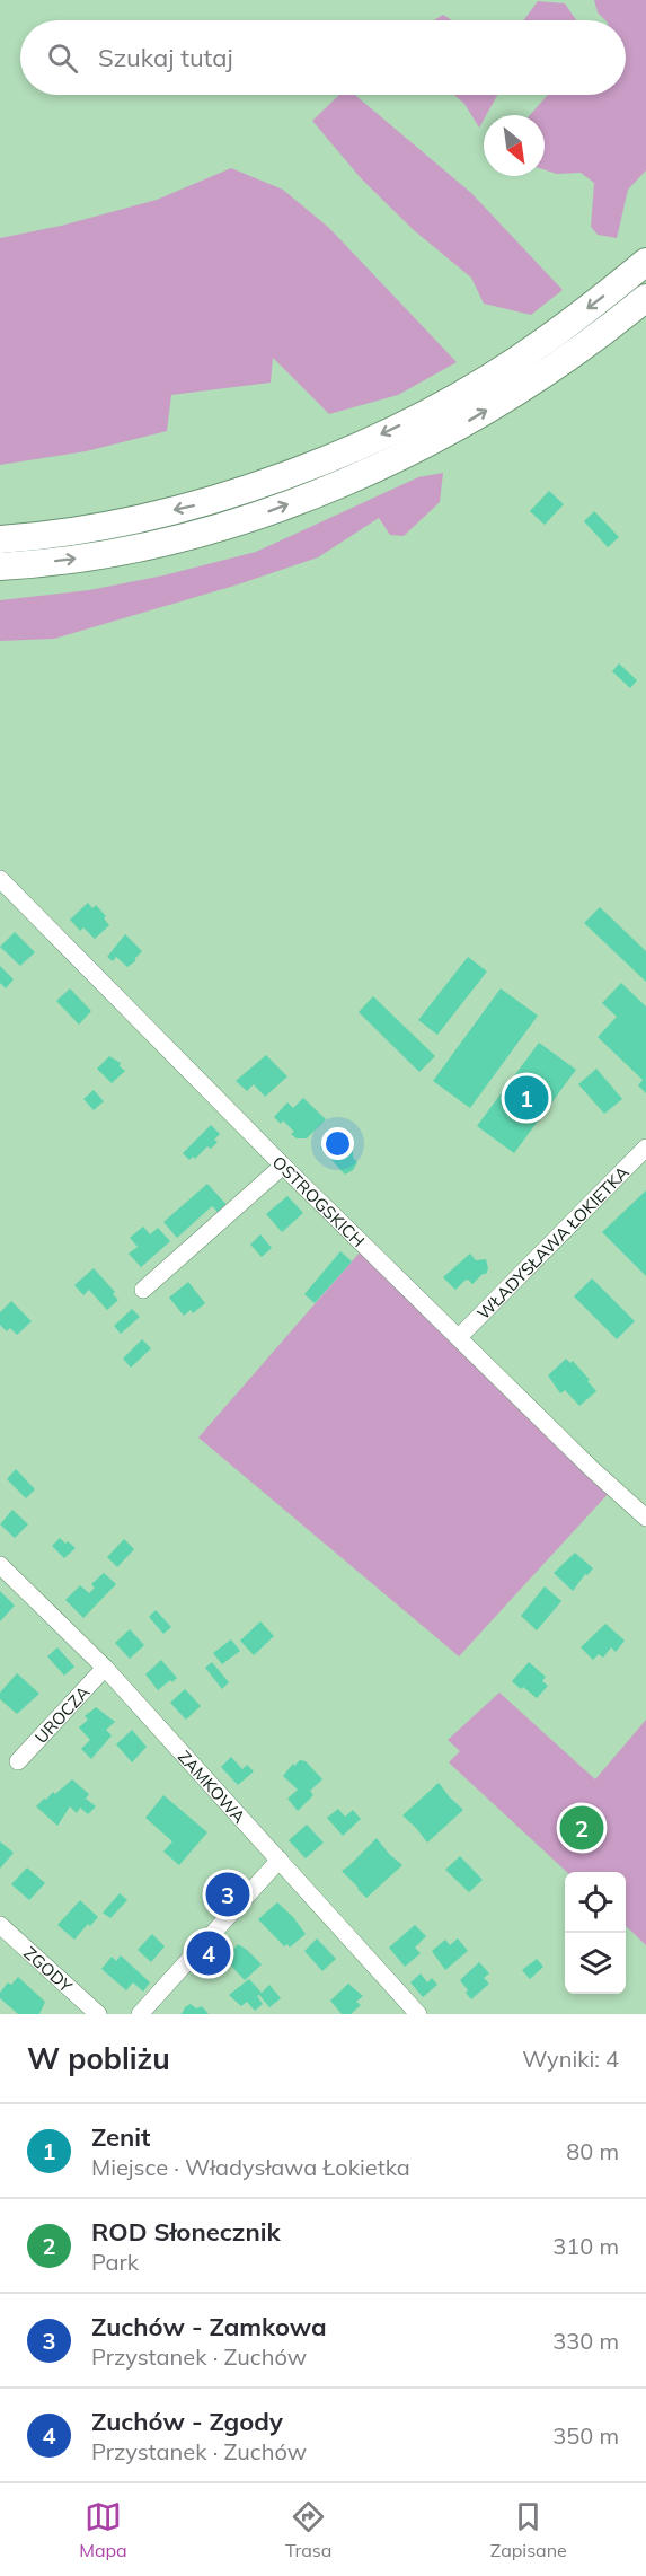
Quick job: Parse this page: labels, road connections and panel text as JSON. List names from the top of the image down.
{
  "streets": {
    "street": [
      "OSTROGSKICH",
      "WŁADYSŁAWA ŁOKIETKA",
      "UROCZA",
      "ZAMKOWA",
      "ZGODY"
    ]
  },
  "crossings": [
    ["OSTROGSKICH", "WŁADYSŁAWA ŁOKIETKA"],
    ["UROCZA", "ZAMKOWA"]
  ],
  "north": "bottom right",
  "page": {
    "search": "Szukaj tutaj",
    "pins": [
      "1",
      "2",
      "3",
      "4"
    ],
    "heading": ["W pobliżu", "Wyniki: 4"],
    "list": [
      {
        "mark": "1",
        "name": "Zenit",
        "note": "Miejsce · Władysława Łokietka",
        "value": "80 m"
      },
      {
        "mark": "2",
        "name": "ROD Słonecznik",
        "note": "Park",
        "value": "310 m"
      },
      {
        "mark": "3",
        "name": "Zuchów - Zamkowa",
        "note": "Przystanek · Zuchów",
        "value": "330 m"
      },
      {
        "mark": "4",
        "name": "Zuchów - Zgody",
        "note": "Przystanek · Zuchów",
        "value": "350 m"
      }
    ],
    "nav": ["Mapa", "Trasa", "Zapisane"]
  }
}
